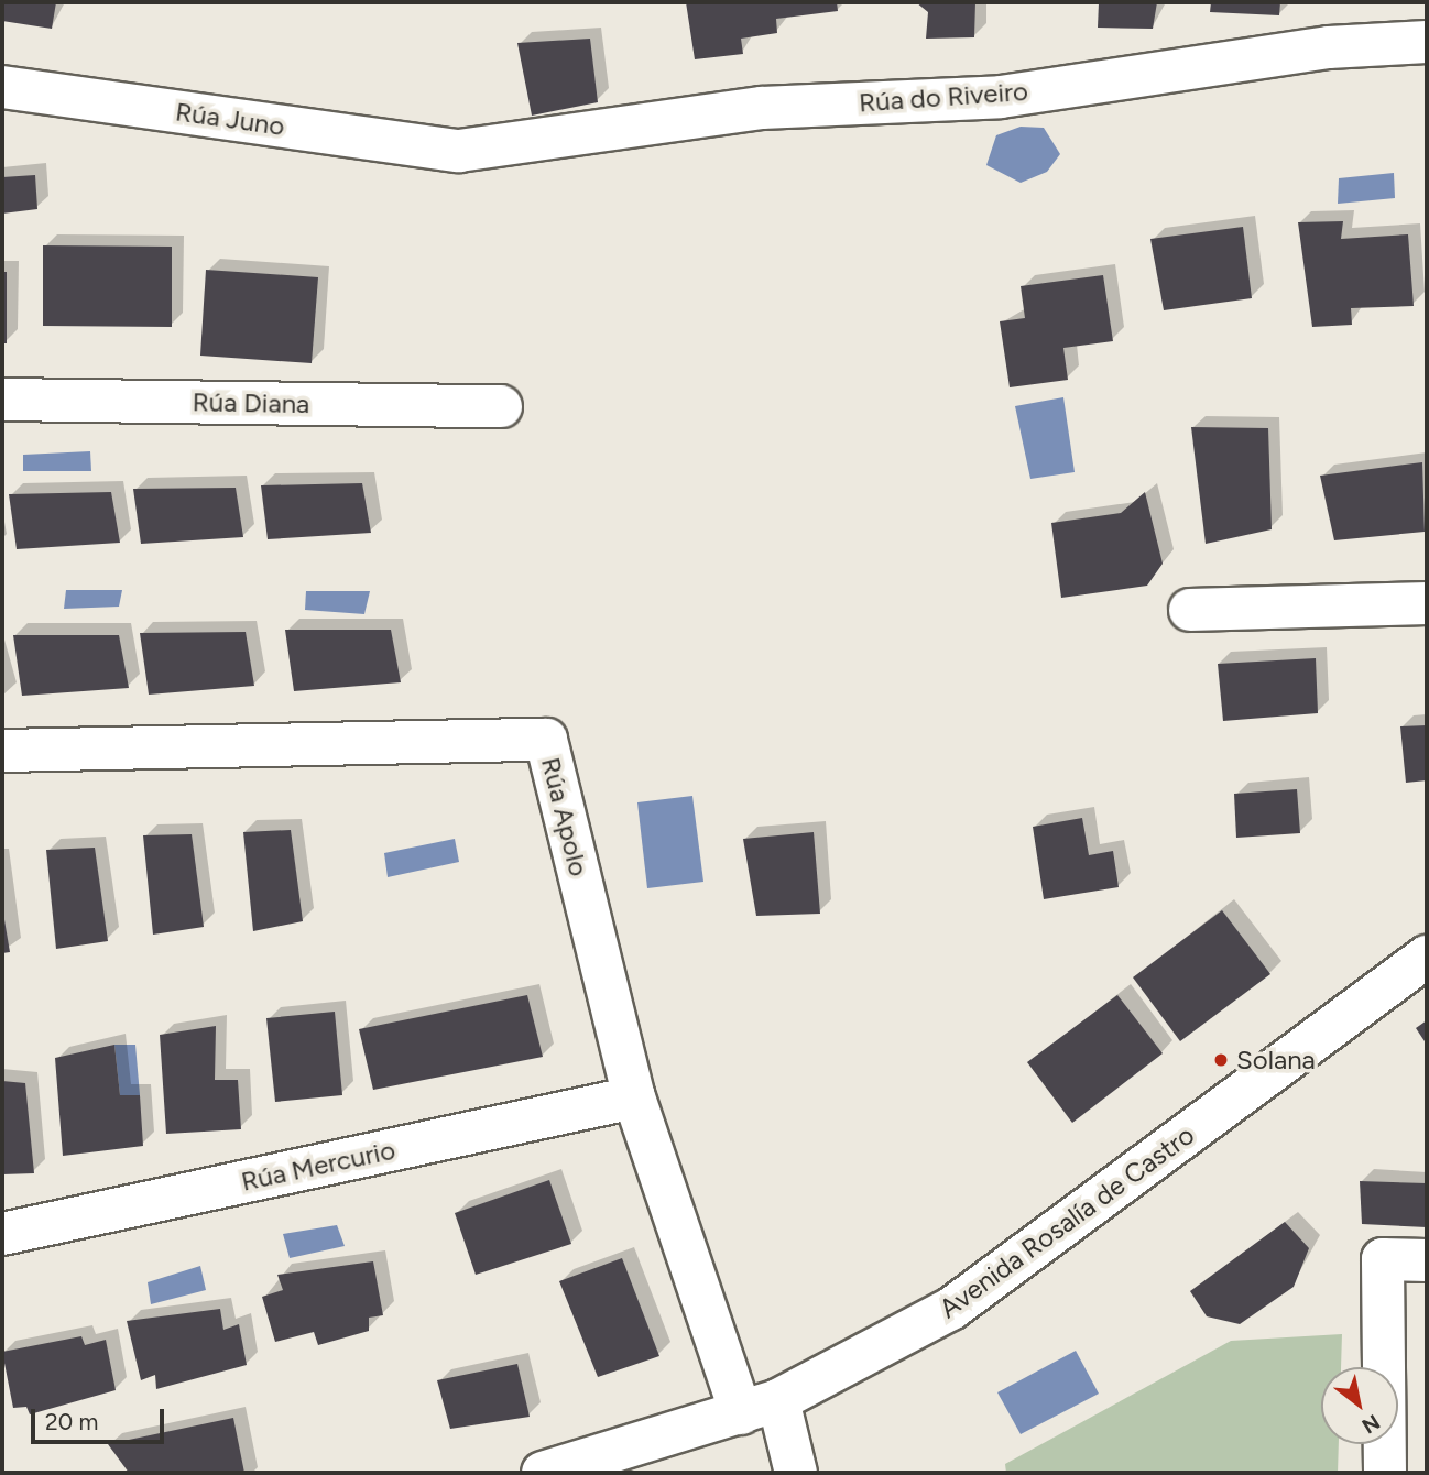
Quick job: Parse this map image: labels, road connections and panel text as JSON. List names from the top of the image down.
{
  "streets": {
    "street": [
      "Rúa do Riveiro",
      "Rúa Juno",
      "Rúa Diana",
      "Rúa Apolo",
      "Rúa Mercurio",
      "Avenida Rosalía de Castro"
    ]
  },
  "crossings": [
    ["Rúa do Riveiro", "Rúa Juno"],
    ["Rúa Apolo", "Rúa Mercurio"],
    ["Rúa Apolo", "Avenida Rosalía de Castro"]
  ],
  "places": ["Solana"],
  "scale_bar": "20 m",
  "north": "bottom right"
}
